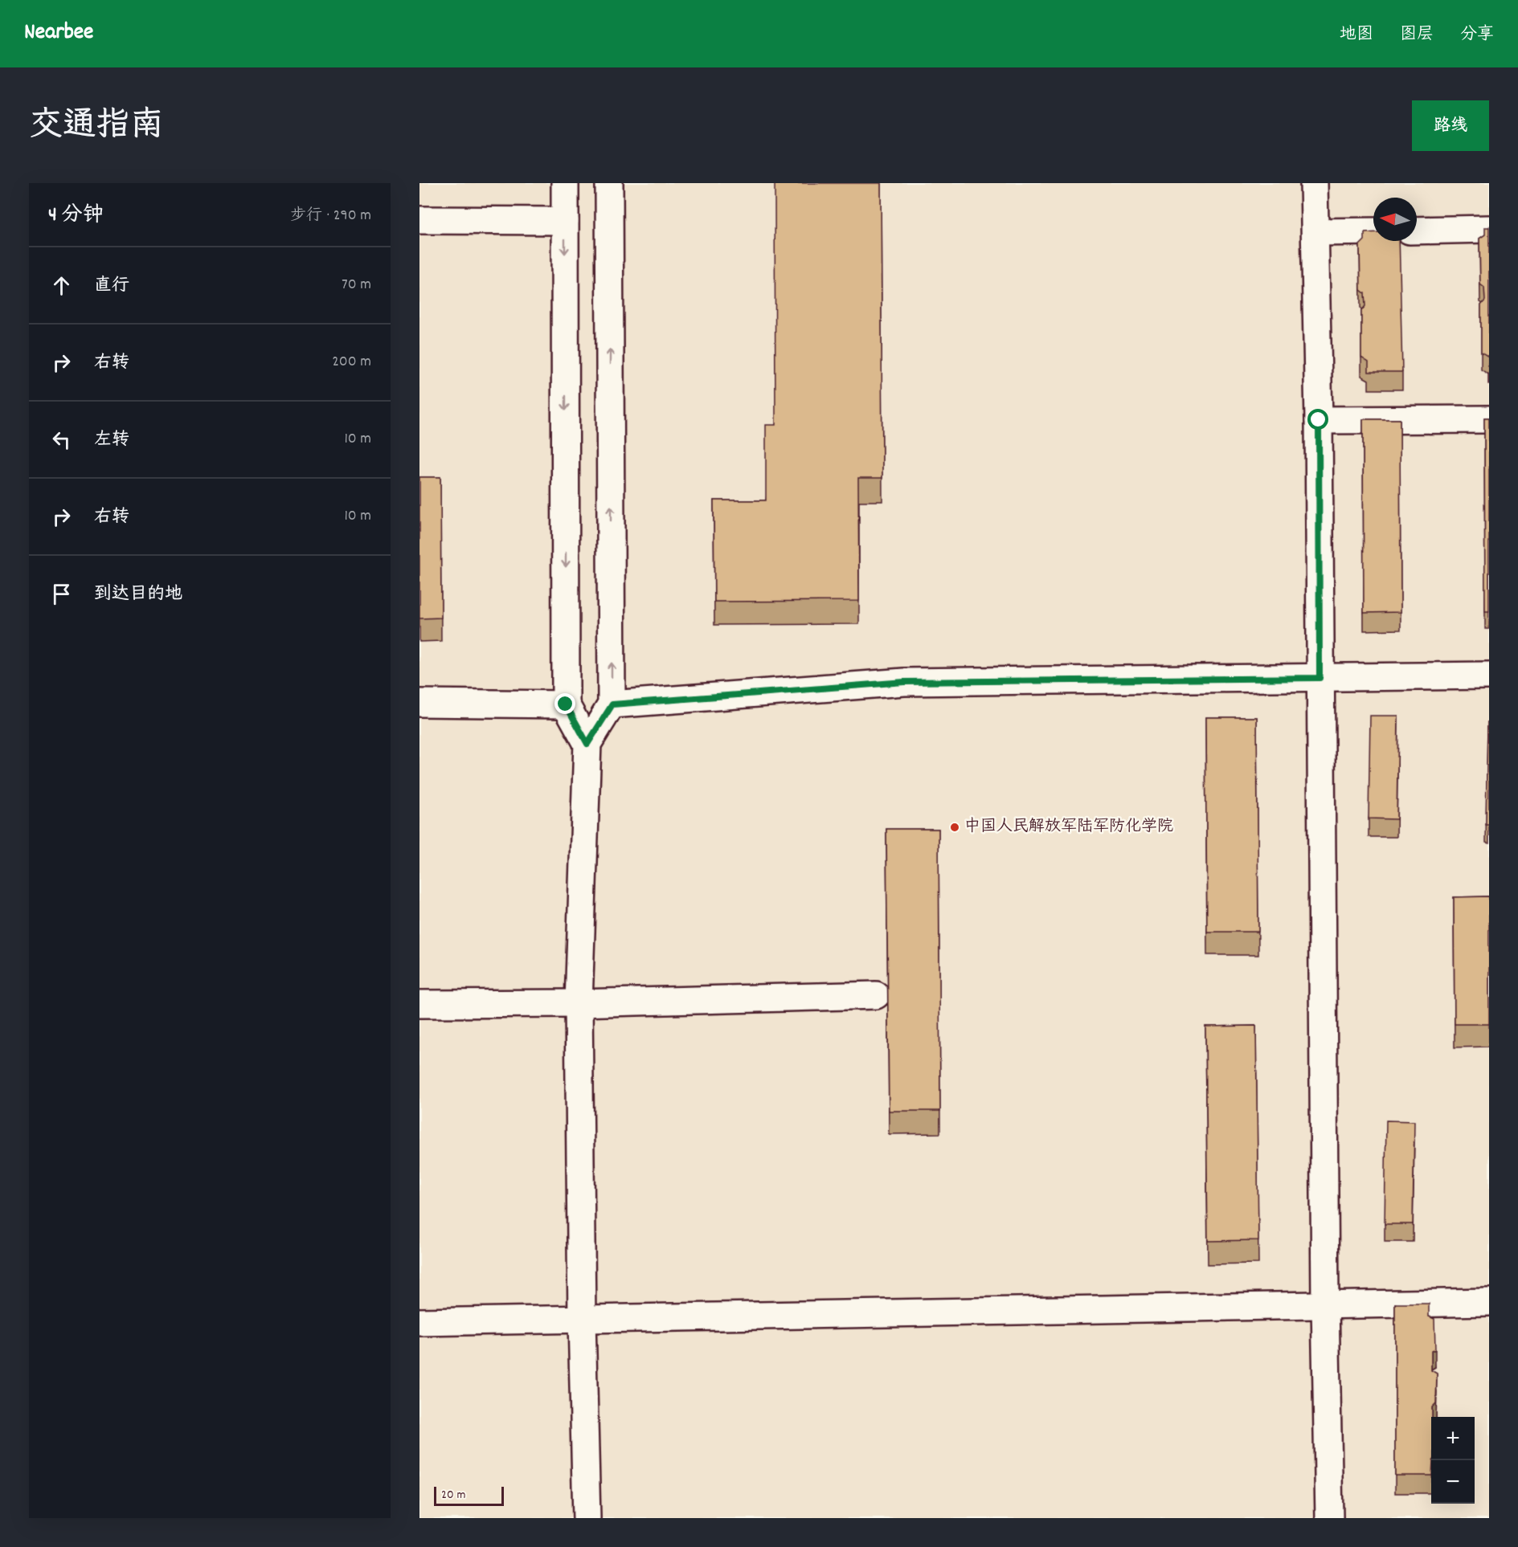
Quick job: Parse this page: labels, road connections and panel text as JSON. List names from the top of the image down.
{
  "places": ["中国人民解放军陆军防化学院"],
  "scale_bar": "20 m",
  "north": "left",
  "page": {
    "header": "Nearbee",
    "nav": ["地图", "图层", "分享"],
    "title": "交通指南",
    "buttons": "路线",
    "heading": ["4 分钟", "步行 · 290 m"],
    "list": [
      ["直行", "70 m"],
      ["右转", "200 m"],
      ["左转", "10 m"],
      ["右转", "10 m"],
      "到达目的地"
    ],
    "map_buttons": ["+", "−"],
    "scale": "20 m"
  }
}
